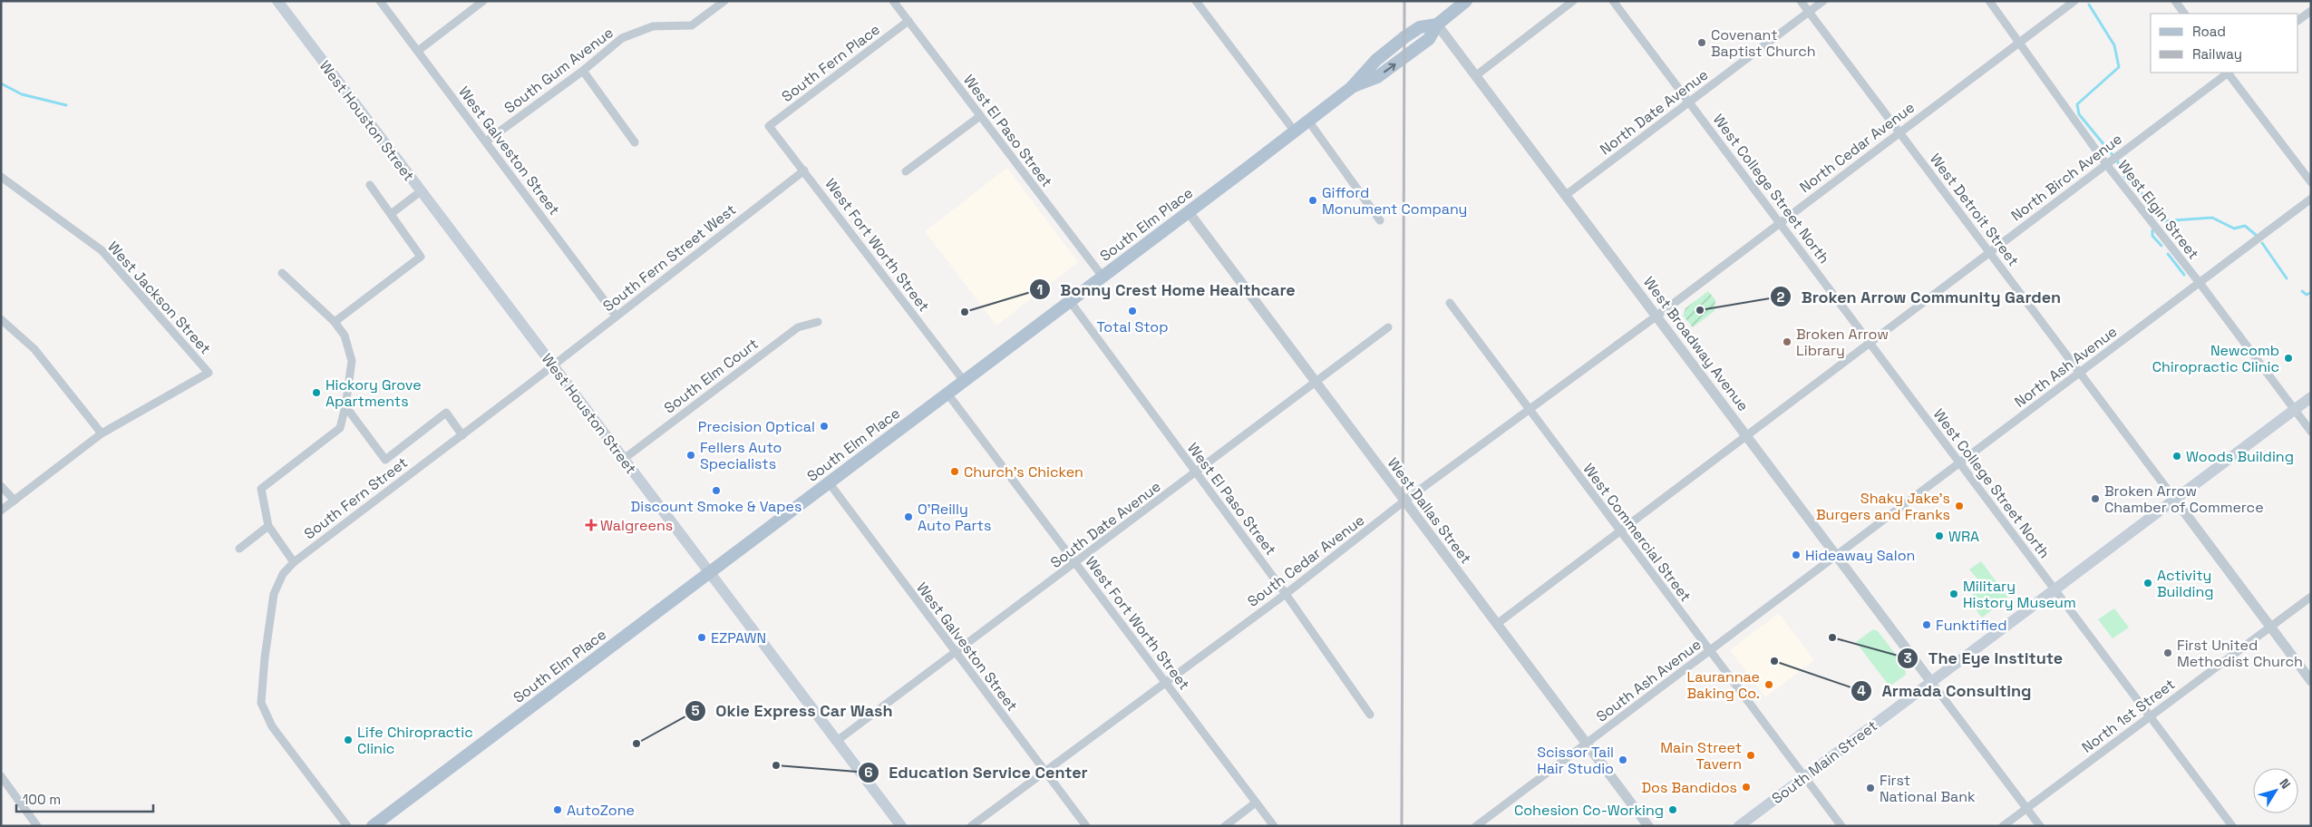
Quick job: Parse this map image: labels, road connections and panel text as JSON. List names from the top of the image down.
{
  "streets": {
    "main road": ["West Houston Street", "South Elm Place", "South Main Street"],
    "street": [
      "South Fern Place",
      "South Gum Avenue",
      "North Date Avenue",
      "West El Paso Street",
      "North Cedar Avenue",
      "West Galveston Street",
      "North Birch Avenue",
      "West College Street North",
      "West Detroit Street",
      "West Elgin Street",
      "West Fort Worth Street",
      "South Fern Street West",
      "West Jackson Street",
      "West Broadway Avenue",
      "North Ash Avenue",
      "South Elm Court",
      "South Fern Street",
      "West Dallas Street",
      "South Date Avenue",
      "West Commercial Street",
      "South Cedar Avenue",
      "South Ash Avenue",
      "North 1st Street"
    ]
  },
  "crossings": [
    ["South Fern Place", "West El Paso Street"],
    ["South Fern Place", "West Fort Worth Street"],
    ["South Gum Avenue", "West Galveston Street"],
    ["North Date Avenue", "West College Street North"],
    ["North Date Avenue", "West Detroit Street"],
    ["North Date Avenue", "West Broadway Avenue"],
    ["West Houston Street", "South Elm Place"],
    ["West Houston Street", "South Fern Street West"],
    ["West Houston Street", "South Elm Court"],
    ["West Houston Street", "South Fern Street"],
    ["West Houston Street", "South Date Avenue"],
    ["West El Paso Street", "South Elm Place"],
    ["West El Paso Street", "South Date Avenue"],
    ["West El Paso Street", "South Cedar Avenue"],
    ["North Cedar Avenue", "West College Street North"],
    ["North Cedar Avenue", "West Detroit Street"],
    ["North Cedar Avenue", "West Elgin Street"],
    ["North Cedar Avenue", "West Broadway Avenue"],
    ["North Cedar Avenue", "South Cedar Avenue"],
    ["West Galveston Street", "South Elm Place"],
    ["West Galveston Street", "South Fern Street West"],
    ["West Galveston Street", "South Date Avenue"],
    ["West Galveston Street", "South Cedar Avenue"],
    ["North Birch Avenue", "West College Street North"],
    ["North Birch Avenue", "West Detroit Street"],
    ["North Birch Avenue", "West Elgin Street"],
    ["North Birch Avenue", "West Broadway Avenue"],
    ["North Birch Avenue", "West Dallas Street"],
    ["North Birch Avenue", "West Commercial Street"],
    ["West College Street North", "North Ash Avenue"],
    ["West College Street North", "North 1st Street"],
    ["West College Street North", "South Main Street"],
    ["West Detroit Street", "North Ash Avenue"],
    ["West Detroit Street", "South Main Street"],
    ["West Elgin Street", "North Ash Avenue"],
    ["West Elgin Street", "South Main Street"],
    ["South Elm Place", "West Fort Worth Street"],
    ["South Elm Place", "West Broadway Avenue"],
    ["South Elm Place", "West Dallas Street"],
    ["West Fort Worth Street", "South Fern Street West"],
    ["West Fort Worth Street", "South Date Avenue"],
    ["West Fort Worth Street", "South Cedar Avenue"],
    ["South Fern Street West", "South Fern Street"],
    ["West Broadway Avenue", "North Ash Avenue"],
    ["West Broadway Avenue", "South Cedar Avenue"],
    ["West Broadway Avenue", "South Ash Avenue"],
    ["West Broadway Avenue", "South Main Street"],
    ["North Ash Avenue", "South Ash Avenue"],
    ["West Dallas Street", "South Date Avenue"],
    ["West Dallas Street", "South Cedar Avenue"],
    ["West Dallas Street", "South Ash Avenue"],
    ["West Commercial Street", "South Cedar Avenue"],
    ["West Commercial Street", "South Ash Avenue"],
    ["West Commercial Street", "South Main Street"]
  ],
  "places": {
    "other": [
      "Covenant Baptist Church",
      "Gifford Monument Company",
      "Broken Arrow Community Garden",
      "Total Stop",
      "Bonny Crest Home Healthcare",
      "Broken Arrow Library",
      "Newcomb Chiropractic Clinic",
      "Hickory Grove Apartments",
      "Precision Optical",
      "Fellers Auto Specialists",
      "Woods Building",
      "Church's Chicken",
      "Discount Smoke & Vapes",
      "Broken Arrow Chamber of Commerce",
      "Shaky Jake's Burgers and Franks",
      "O'Reilly Auto Parts",
      "WRA",
      "Hideaway Salon",
      "Activity Building",
      "Military History Museum",
      "Funktified",
      "EZPAWN",
      "The Eye Institute",
      "First United Methodist Church",
      "Armada Consulting",
      "Laurannae Baking Co.",
      "Life Chiropractic Clinic",
      "Okie Express Car Wash",
      "Main Street Tavern",
      "Scissor Tail Hair Studio",
      "Education Service Center",
      "Dos Bandidos",
      "First National Bank",
      "AutoZone",
      "Cohesion Co-Working"
    ],
    "health": ["Walgreens"]
  },
  "legend": ["Road", "Railway"],
  "scale_bar": "100 m",
  "north": "top right"
}
